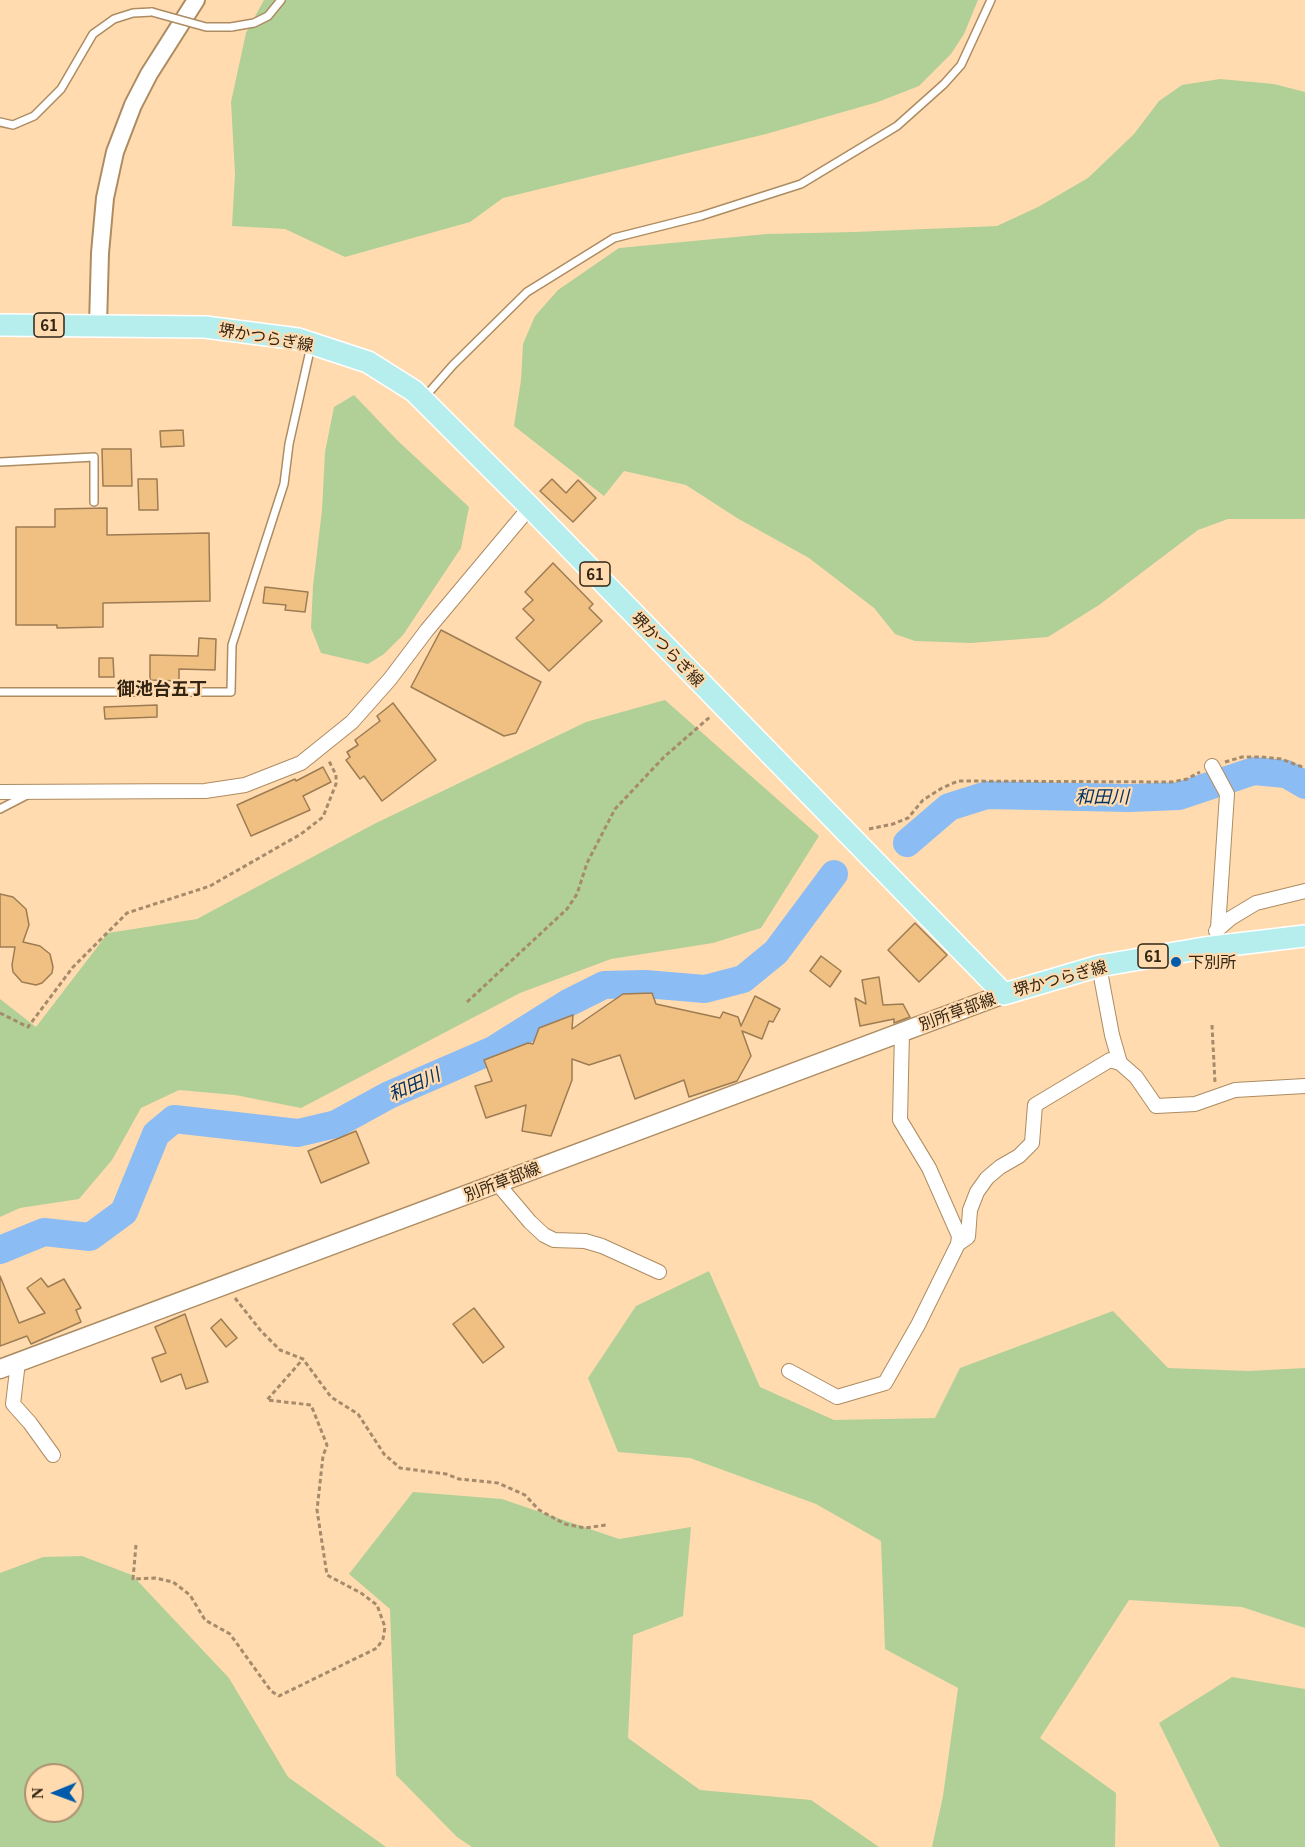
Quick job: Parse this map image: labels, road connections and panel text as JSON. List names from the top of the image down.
{
  "streets": {
    "main road": ["61", "堺かつらぎ線", "別所草部線"]
  },
  "crossings": [
    ["堺かつらぎ線", "別所草部線"]
  ],
  "districts": ["御池台五丁"],
  "water": ["和田川"],
  "places": ["下別所"],
  "north": "left"
}
